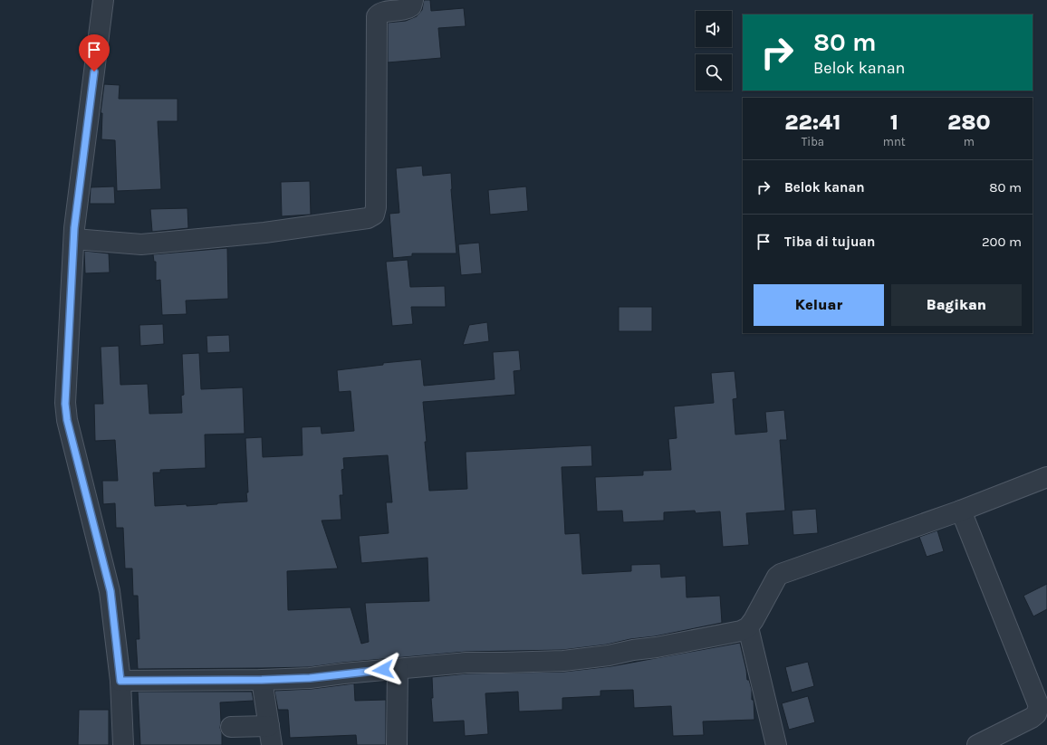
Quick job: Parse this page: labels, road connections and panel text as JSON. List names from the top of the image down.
{
  "page": {
    "turn": ["80 m", "Belok kanan"],
    "eta": [
      "22:41",
      "Tiba",
      "1",
      "mnt",
      "280",
      "m"
    ],
    "list": [
      {
        "name": "Belok kanan",
        "value": "80 m"
      },
      {
        "name": "Tiba di tujuan",
        "value": "200 m"
      }
    ],
    "buttons": ["Keluar", "Bagikan"]
  }
}
